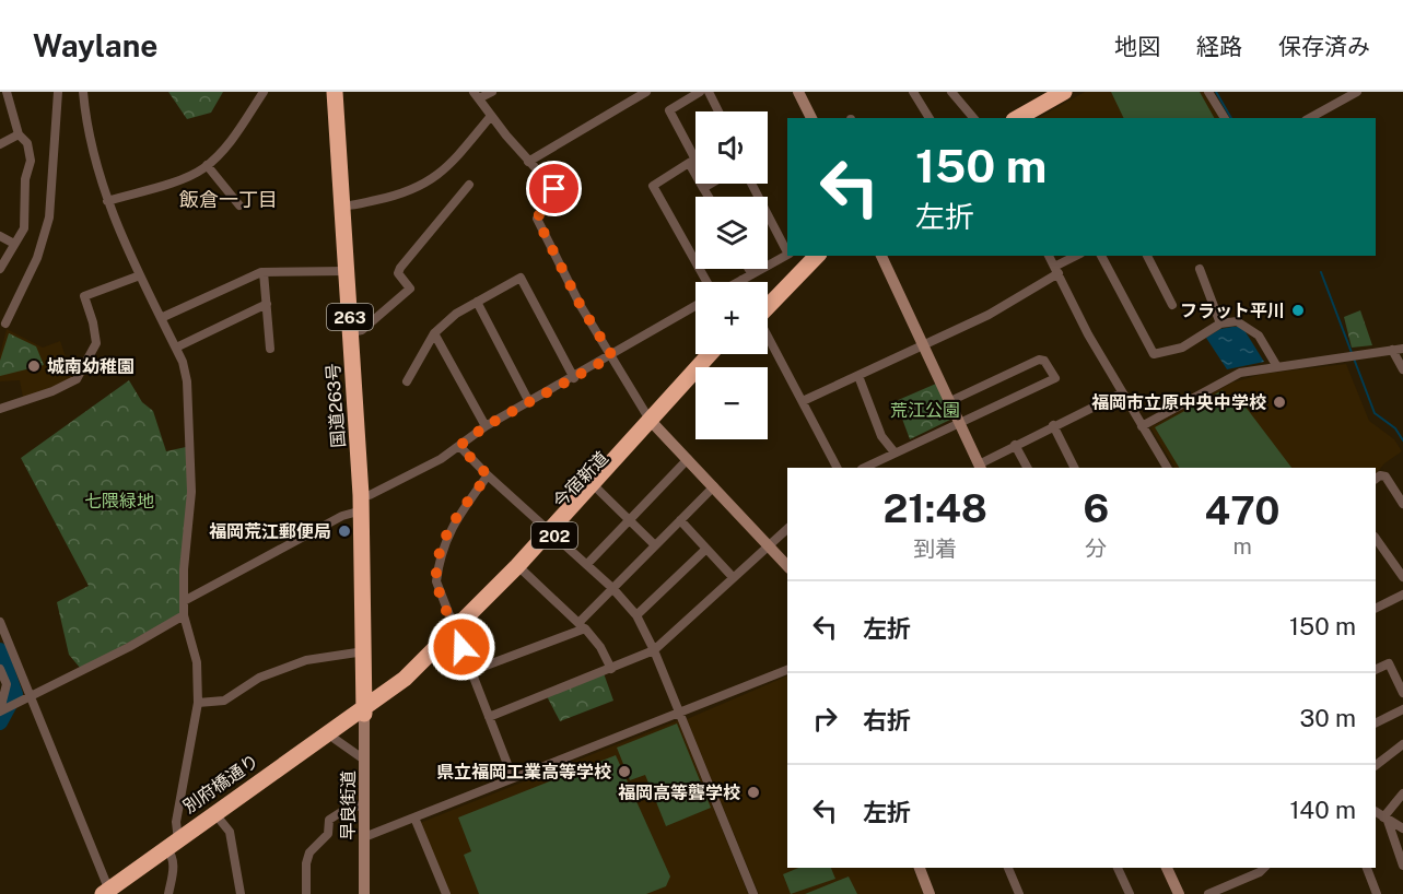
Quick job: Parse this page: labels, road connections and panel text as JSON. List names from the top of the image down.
{
  "streets": {
    "highway": [
      "263",
      "国道263号",
      "今宿新道",
      "202",
      "別府橋通り"
    ],
    "street": ["早良街道"]
  },
  "crossings": [
    ["国道263号", "今宿新道"],
    ["国道263号", "別府橋通り"],
    ["国道263号", "早良街道"],
    ["今宿新道", "別府橋通り"],
    ["今宿新道", "早良街道"],
    ["別府橋通り", "早良街道"]
  ],
  "districts": ["飯倉一丁目"],
  "parks": ["荒江公園", "七隈緑地"],
  "places": [
    "フラット平川",
    "城南幼稚園",
    "福岡市立原中央中学校",
    "福岡荒江郵便局",
    "県立福岡工業高等学校",
    "福岡高等聾学校"
  ],
  "page": {
    "header": "Waylane",
    "nav": ["地図", "経路", "保存済み"],
    "map_buttons": ["+", "−"],
    "turn": ["150 m", "左折"],
    "eta": [
      "21:48",
      "到着",
      "6",
      "分",
      "470",
      "m"
    ],
    "list": [
      {
        "name": "左折",
        "value": "150 m"
      },
      {
        "name": "右折",
        "value": "30 m"
      },
      {
        "name": "左折",
        "value": "140 m"
      }
    ]
  }
}
